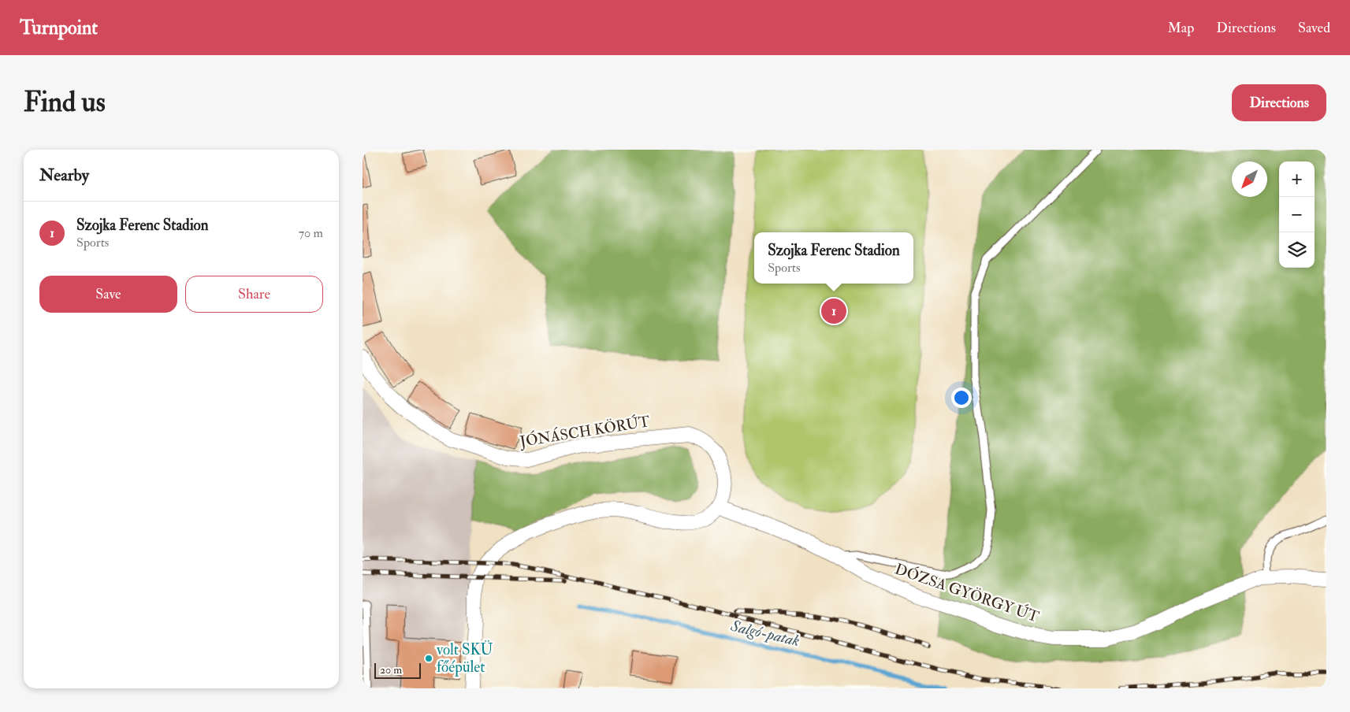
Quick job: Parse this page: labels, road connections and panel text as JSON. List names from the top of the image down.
{
  "streets": {
    "street": ["JÓNÁSCH KÖRÚT", "DÓZSA GYÖRGY ÚT"]
  },
  "crossings": [
    ["JÓNÁSCH KÖRÚT", "DÓZSA GYÖRGY ÚT"]
  ],
  "water": ["Salgó-patak"],
  "places": ["volt SKÜ főépület"],
  "scale_bar": "20 m",
  "north": "bottom left",
  "page": {
    "header": "Turnpoint",
    "nav": ["Map", "Directions", "Saved"],
    "buttons": [
      "Directions",
      ["Save", "Share"]
    ],
    "title": "Find us",
    "heading": "Nearby",
    "map_buttons": ["+", "−"],
    "list": [
      {
        "mark": "1",
        "name": "Szojka Ferenc Stadion",
        "note": "Sports",
        "value": "70 m"
      }
    ],
    "popup": ["Szojka Ferenc Stadion", "Sports"],
    "pins": "1",
    "scale": "20 m"
  }
}
